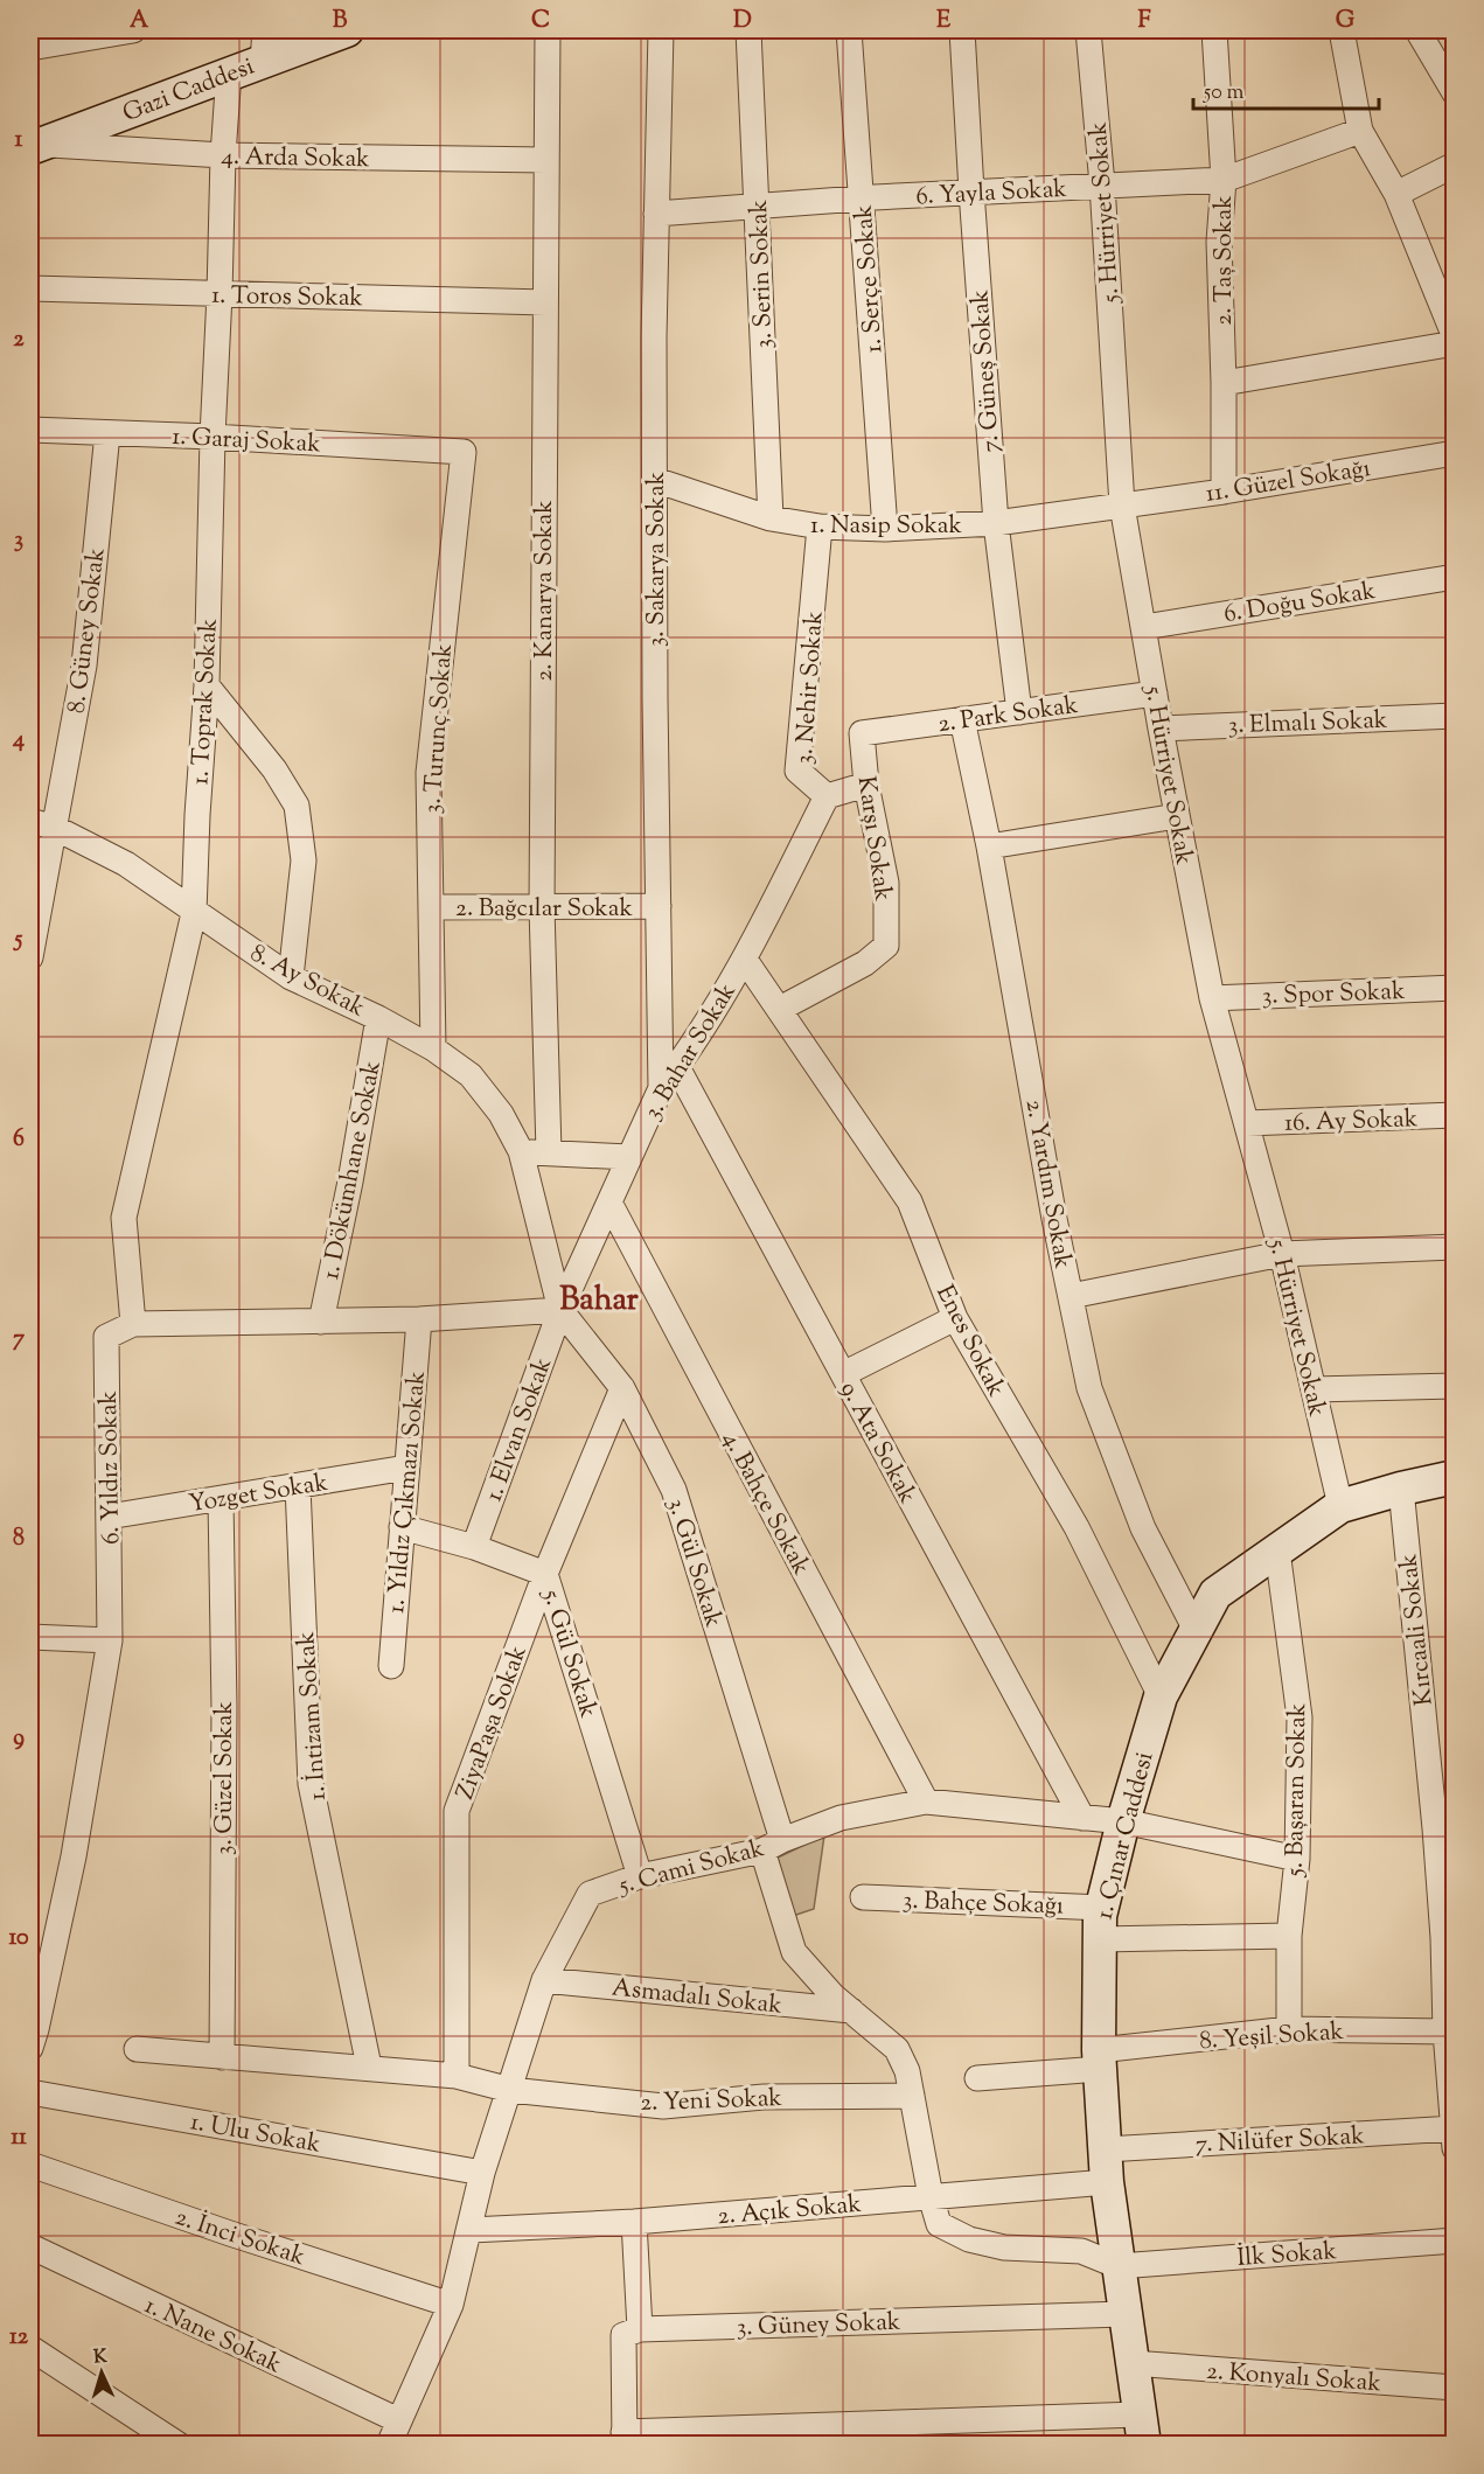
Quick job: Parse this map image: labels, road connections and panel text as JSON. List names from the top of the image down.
{
  "streets": {
    "main road": ["Gazi Caddesi", "1. Çınar Caddesi"],
    "street": [
      "4. Arda Sokak",
      "6. Yayla Sokak",
      "5. Hürriyet Sokak",
      "2. Taş Sokak",
      "3. Serin Sokak",
      "1. Serçe Sokak",
      "1. Toros Sokak",
      "7. Güneş Sokak",
      "1. Garaj Sokak",
      "11. Güzel Sokağı",
      "1. Nasip Sokak",
      "3. Sakarya Sokak",
      "2. Kanarya Sokak",
      "6. Doğu Sokak",
      "8. Güney Sokak",
      "3. Nehir Sokak",
      "1. Toprak Sokak",
      "2. Park Sokak",
      "3. Elmalı Sokak",
      "3. Turunç Sokak",
      "Karşı Sokak",
      "2. Bağcılar Sokak",
      "8. Ay Sokak",
      "3. Spor Sokak",
      "3. Bahar Sokak",
      "16. Ay Sokak",
      "1. Dökümhane Sokak",
      "2. Yardım Sokak",
      "Enes Sokak",
      "1. Elvan Sokak",
      "9. Ata Sokak",
      "6. Yıldız Sokak",
      "Yozget Sokak",
      "1. Yıldız Çıkmazı Sokak",
      "4. Bahçe Sokak",
      "3. Gül Sokak",
      "Kırcaali Sokak",
      "5. Gül Sokak",
      "1. İntizam Sokak",
      "ZiyaPaşa Sokak",
      "3. Güzel Sokak",
      "5. Başaran Sokak",
      "5. Cami Sokak",
      "3. Bahçe Sokağı",
      "Asmadalı Sokak",
      "8. Yeşil Sokak",
      "2. Yeni Sokak",
      "1. Ulu Sokak",
      "7. Nilüfer Sokak",
      "2. Açık Sokak",
      "2. İnci Sokak",
      "İlk Sokak",
      "3. Güney Sokak",
      "1. Nane Sokak",
      "2. Konyalı Sokak"
    ]
  },
  "crossings": [
    ["Gazi Caddesi", "4. Arda Sokak"],
    ["Gazi Caddesi", "1. Toprak Sokak"],
    ["4. Arda Sokak", "2. Kanarya Sokak"],
    ["4. Arda Sokak", "1. Toprak Sokak"],
    ["6. Yayla Sokak", "5. Hürriyet Sokak"],
    ["6. Yayla Sokak", "2. Taş Sokak"],
    ["6. Yayla Sokak", "3. Serin Sokak"],
    ["6. Yayla Sokak", "1. Serçe Sokak"],
    ["6. Yayla Sokak", "7. Güneş Sokak"],
    ["6. Yayla Sokak", "3. Sakarya Sokak"],
    ["5. Hürriyet Sokak", "11. Güzel Sokağı"],
    ["5. Hürriyet Sokak", "1. Nasip Sokak"],
    ["5. Hürriyet Sokak", "6. Doğu Sokak"],
    ["5. Hürriyet Sokak", "2. Park Sokak"],
    ["5. Hürriyet Sokak", "3. Elmalı Sokak"],
    ["5. Hürriyet Sokak", "3. Spor Sokak"],
    ["5. Hürriyet Sokak", "16. Ay Sokak"],
    ["5. Hürriyet Sokak", "1. Çınar Caddesi"],
    ["2. Taş Sokak", "11. Güzel Sokağı"],
    ["3. Serin Sokak", "1. Nasip Sokak"],
    ["1. Serçe Sokak", "1. Nasip Sokak"],
    ["1. Toros Sokak", "2. Kanarya Sokak"],
    ["1. Toros Sokak", "1. Toprak Sokak"],
    ["7. Güneş Sokak", "1. Nasip Sokak"],
    ["7. Güneş Sokak", "2. Park Sokak"],
    ["1. Garaj Sokak", "8. Güney Sokak"],
    ["1. Garaj Sokak", "1. Toprak Sokak"],
    ["1. Garaj Sokak", "3. Turunç Sokak"],
    ["11. Güzel Sokağı", "1. Nasip Sokak"],
    ["1. Nasip Sokak", "3. Sakarya Sokak"],
    ["1. Nasip Sokak", "3. Nehir Sokak"],
    ["3. Sakarya Sokak", "2. Bağcılar Sokak"],
    ["3. Sakarya Sokak", "3. Bahar Sokak"],
    ["2. Kanarya Sokak", "2. Bağcılar Sokak"],
    ["8. Güney Sokak", "8. Ay Sokak"],
    ["3. Nehir Sokak", "Karşı Sokak"],
    ["3. Nehir Sokak", "3. Bahar Sokak"],
    ["1. Toprak Sokak", "8. Ay Sokak"],
    ["1. Toprak Sokak", "6. Yıldız Sokak"],
    ["2. Park Sokak", "Karşı Sokak"],
    ["2. Park Sokak", "2. Yardım Sokak"],
    ["3. Turunç Sokak", "2. Bağcılar Sokak"],
    ["3. Turunç Sokak", "8. Ay Sokak"],
    ["Karşı Sokak", "Enes Sokak"],
    ["8. Ay Sokak", "3. Bahar Sokak"],
    ["8. Ay Sokak", "1. Dökümhane Sokak"],
    ["8. Ay Sokak", "1. Elvan Sokak"],
    ["8. Ay Sokak", "3. Gül Sokak"],
    ["3. Bahar Sokak", "Enes Sokak"],
    ["3. Bahar Sokak", "1. Elvan Sokak"],
    ["3. Bahar Sokak", "9. Ata Sokak"],
    ["3. Bahar Sokak", "4. Bahçe Sokak"],
    ["3. Bahar Sokak", "3. Gül Sokak"],
    ["2. Yardım Sokak", "1. Çınar Caddesi"],
    ["Enes Sokak", "1. Çınar Caddesi"],
    ["1. Elvan Sokak", "3. Gül Sokak"],
    ["1. Elvan Sokak", "5. Gül Sokak"],
    ["9. Ata Sokak", "5. Cami Sokak"],
    ["6. Yıldız Sokak", "Yozget Sokak"],
    ["Yozget Sokak", "1. Yıldız Çıkmazı Sokak"],
    ["Yozget Sokak", "1. İntizam Sokak"],
    ["Yozget Sokak", "3. Güzel Sokak"],
    ["1. Yıldız Çıkmazı Sokak", "5. Gül Sokak"],
    ["4. Bahçe Sokak", "5. Cami Sokak"],
    ["3. Gül Sokak", "ZiyaPaşa Sokak"],
    ["3. Gül Sokak", "1. Çınar Caddesi"],
    ["3. Gül Sokak", "5. Cami Sokak"],
    ["3. Gül Sokak", "Asmadalı Sokak"],
    ["3. Gül Sokak", "2. Yeni Sokak"],
    ["3. Gül Sokak", "2. Açık Sokak"],
    ["3. Gül Sokak", "İlk Sokak"],
    ["Kırcaali Sokak", "1. Çınar Caddesi"],
    ["Kırcaali Sokak", "8. Yeşil Sokak"],
    ["Kırcaali Sokak", "7. Nilüfer Sokak"],
    ["5. Gül Sokak", "ZiyaPaşa Sokak"],
    ["5. Gül Sokak", "5. Cami Sokak"],
    ["5. Başaran Sokak", "1. Çınar Caddesi"],
    ["5. Başaran Sokak", "5. Cami Sokak"],
    ["5. Başaran Sokak", "3. Bahçe Sokağı"],
    ["5. Başaran Sokak", "8. Yeşil Sokak"],
    ["1. Çınar Caddesi", "5. Cami Sokak"],
    ["1. Çınar Caddesi", "3. Bahçe Sokağı"],
    ["1. Çınar Caddesi", "8. Yeşil Sokak"],
    ["1. Çınar Caddesi", "7. Nilüfer Sokak"],
    ["1. Çınar Caddesi", "2. Açık Sokak"],
    ["1. Çınar Caddesi", "İlk Sokak"],
    ["1. Çınar Caddesi", "3. Güney Sokak"],
    ["1. Çınar Caddesi", "2. Konyalı Sokak"],
    ["5. Cami Sokak", "Asmadalı Sokak"],
    ["5. Cami Sokak", "2. Yeni Sokak"],
    ["5. Cami Sokak", "1. Ulu Sokak"],
    ["5. Cami Sokak", "2. Açık Sokak"],
    ["5. Cami Sokak", "2. İnci Sokak"],
    ["5. Cami Sokak", "1. Nane Sokak"]
  ],
  "districts": ["Bahar"],
  "scale_bar": "50 m",
  "north": "top",
  "grid": {
    "columns": [
      "A",
      "B",
      "C",
      "D",
      "E",
      "F",
      "G"
    ],
    "rows": [
      "1",
      "2",
      "3",
      "4",
      "5",
      "6",
      "7",
      "8",
      "9",
      "10",
      "11",
      "12"
    ]
  }
}
